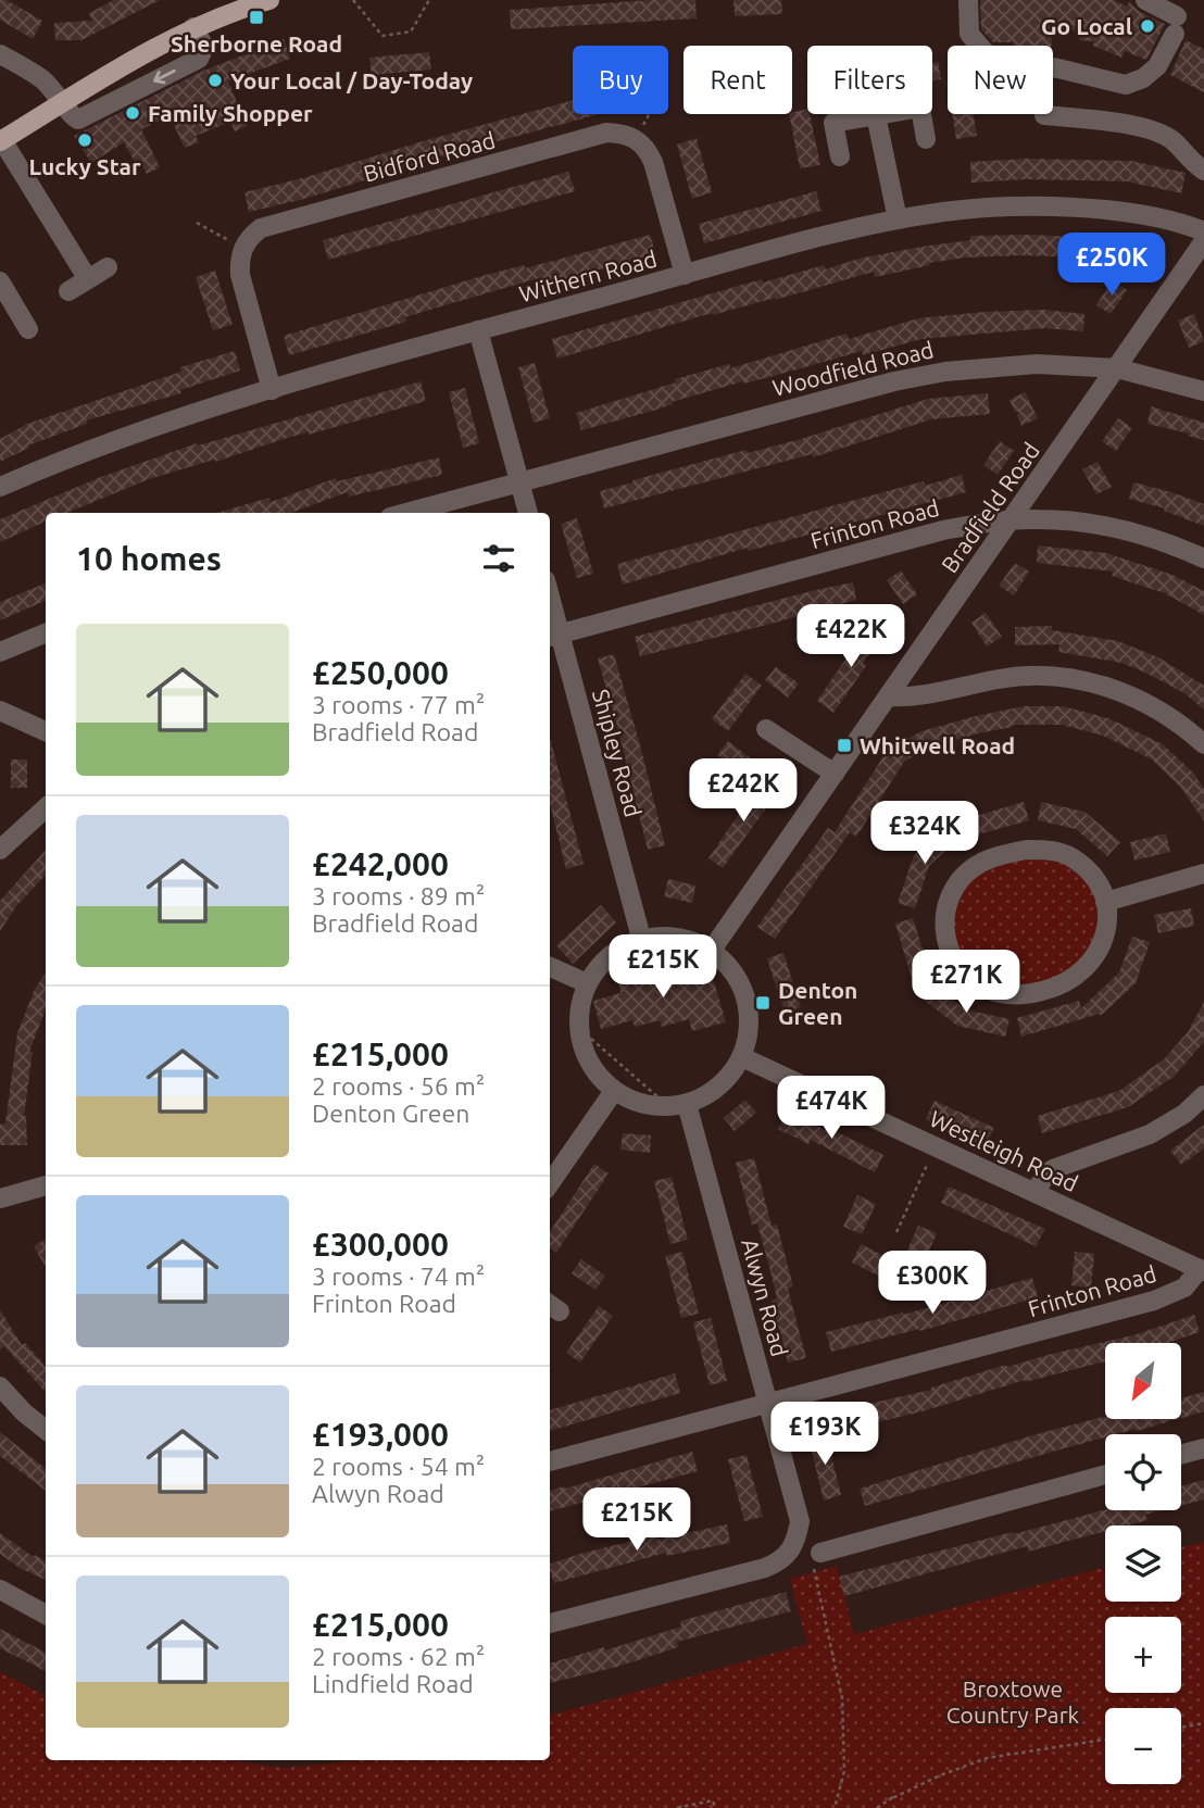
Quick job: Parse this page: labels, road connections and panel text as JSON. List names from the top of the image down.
{
  "streets": {
    "street": [
      "Bidford Road",
      "Withern Road",
      "Woodfield Road",
      "Bradfield Road",
      "Frinton Road",
      "Shipley Road",
      "Westleigh Road",
      "Alwyn Road"
    ]
  },
  "crossings": [
    ["Woodfield Road", "Bradfield Road"],
    ["Bradfield Road", "Frinton Road"],
    ["Bradfield Road", "Shipley Road"],
    ["Bradfield Road", "Westleigh Road"],
    ["Bradfield Road", "Alwyn Road"],
    ["Frinton Road", "Shipley Road"],
    ["Frinton Road", "Westleigh Road"],
    ["Frinton Road", "Alwyn Road"],
    ["Shipley Road", "Westleigh Road"],
    ["Shipley Road", "Alwyn Road"],
    ["Westleigh Road", "Alwyn Road"]
  ],
  "parks": ["Broxtowe Country Park"],
  "places": {
    "transit": ["Sherborne Road", "Whitwell Road", "Denton Green"],
    "other": [
      "Go Local",
      "Your Local / Day-Today",
      "Family Shopper",
      "Lucky Star"
    ]
  },
  "north": "bottom left",
  "page": {
    "chip": [
      "Buy",
      "Rent",
      "Filters",
      "New"
    ],
    "price": [
      "£250K",
      "£422K",
      "£242K",
      "£324K",
      "£215K",
      "£271K",
      "£474K",
      "£300K",
      "£193K",
      "£215K"
    ],
    "heading": "10 homes",
    "list": [
      {
        "name": "£250,000",
        "note": "3 rooms · 77 m² · Bradfield Road"
      },
      {
        "name": "£242,000",
        "note": "3 rooms · 89 m² · Bradfield Road"
      },
      {
        "name": "£215,000",
        "note": "2 rooms · 56 m² · Denton Green"
      },
      {
        "name": "£300,000",
        "note": "3 rooms · 74 m² · Frinton Road"
      },
      {
        "name": "£193,000",
        "note": "2 rooms · 54 m² · Alwyn Road"
      },
      {
        "name": "£215,000",
        "note": "2 rooms · 62 m² · Lindfield Road"
      }
    ],
    "map_buttons": ["+", "−"]
  }
}
